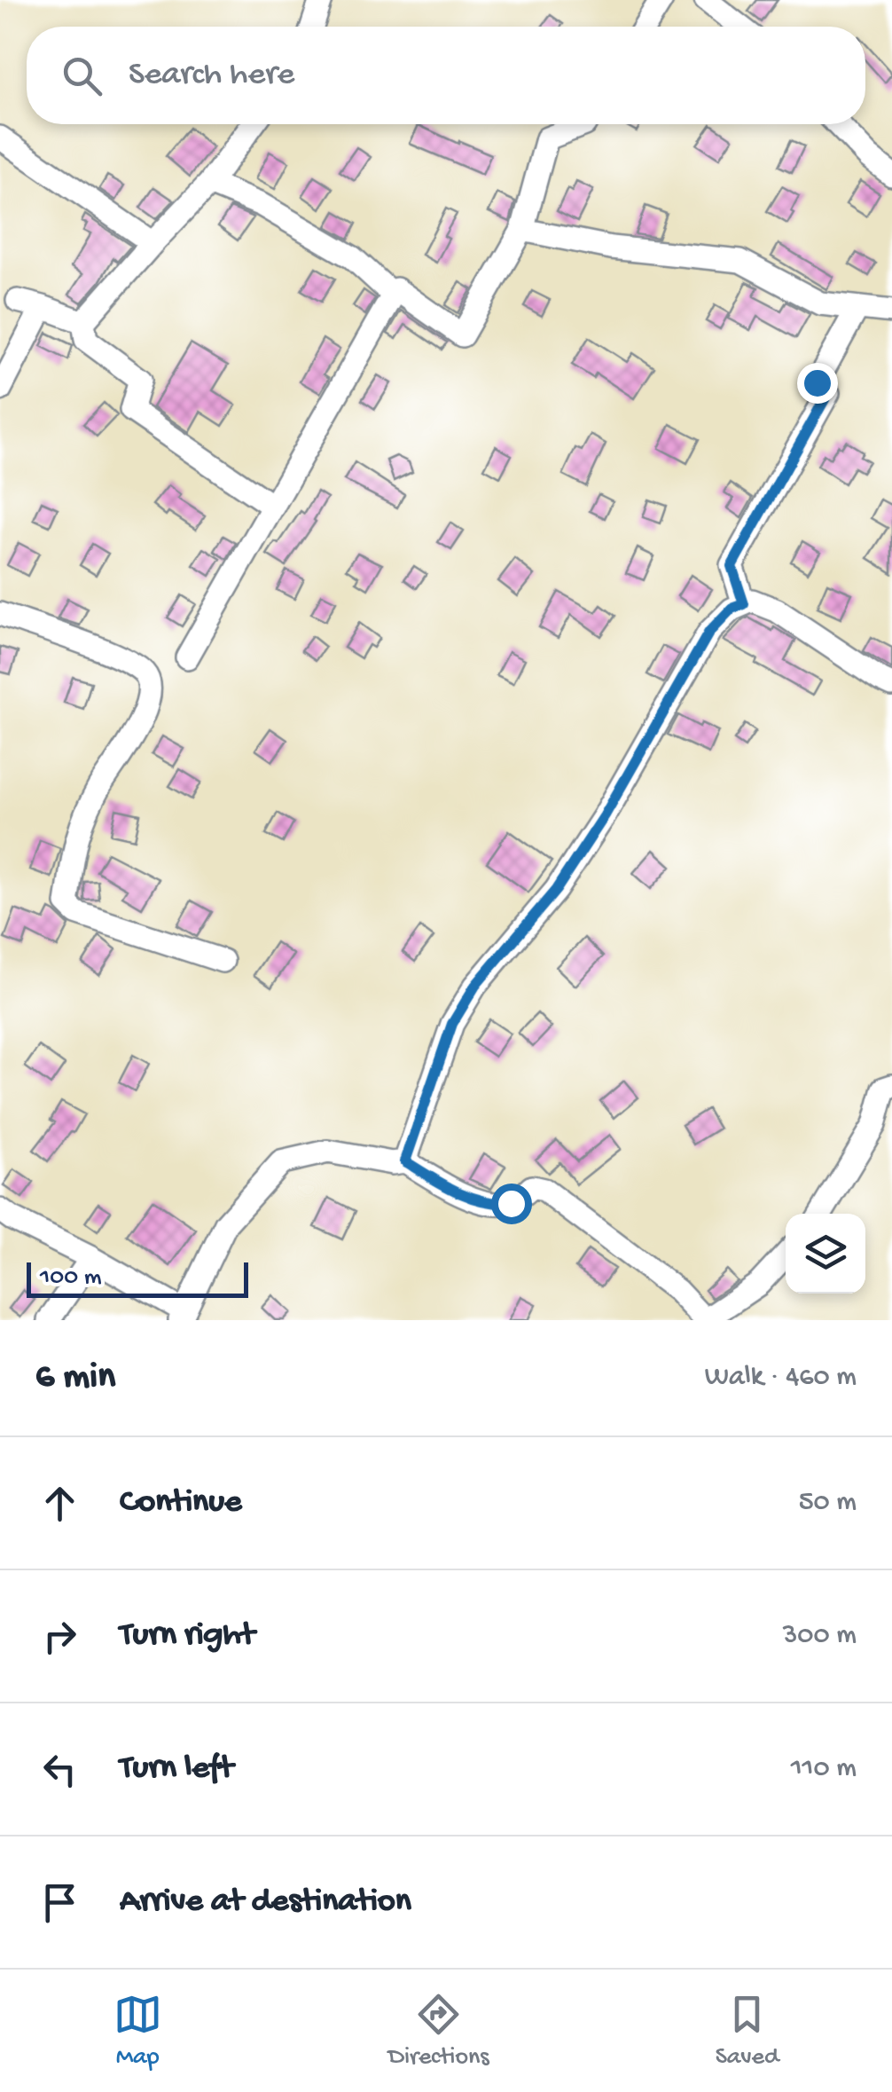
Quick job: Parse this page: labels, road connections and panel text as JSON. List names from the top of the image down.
{
  "scale_bar": "100 m",
  "page": {
    "search": "Search here",
    "scale": "100 m",
    "heading": ["6 min", "Walk · 460 m"],
    "list": [
      ["Continue", "50 m"],
      ["Turn right", "300 m"],
      ["Turn left", "110 m"],
      "Arrive at destination"
    ],
    "nav": ["Map", "Directions", "Saved"]
  }
}
